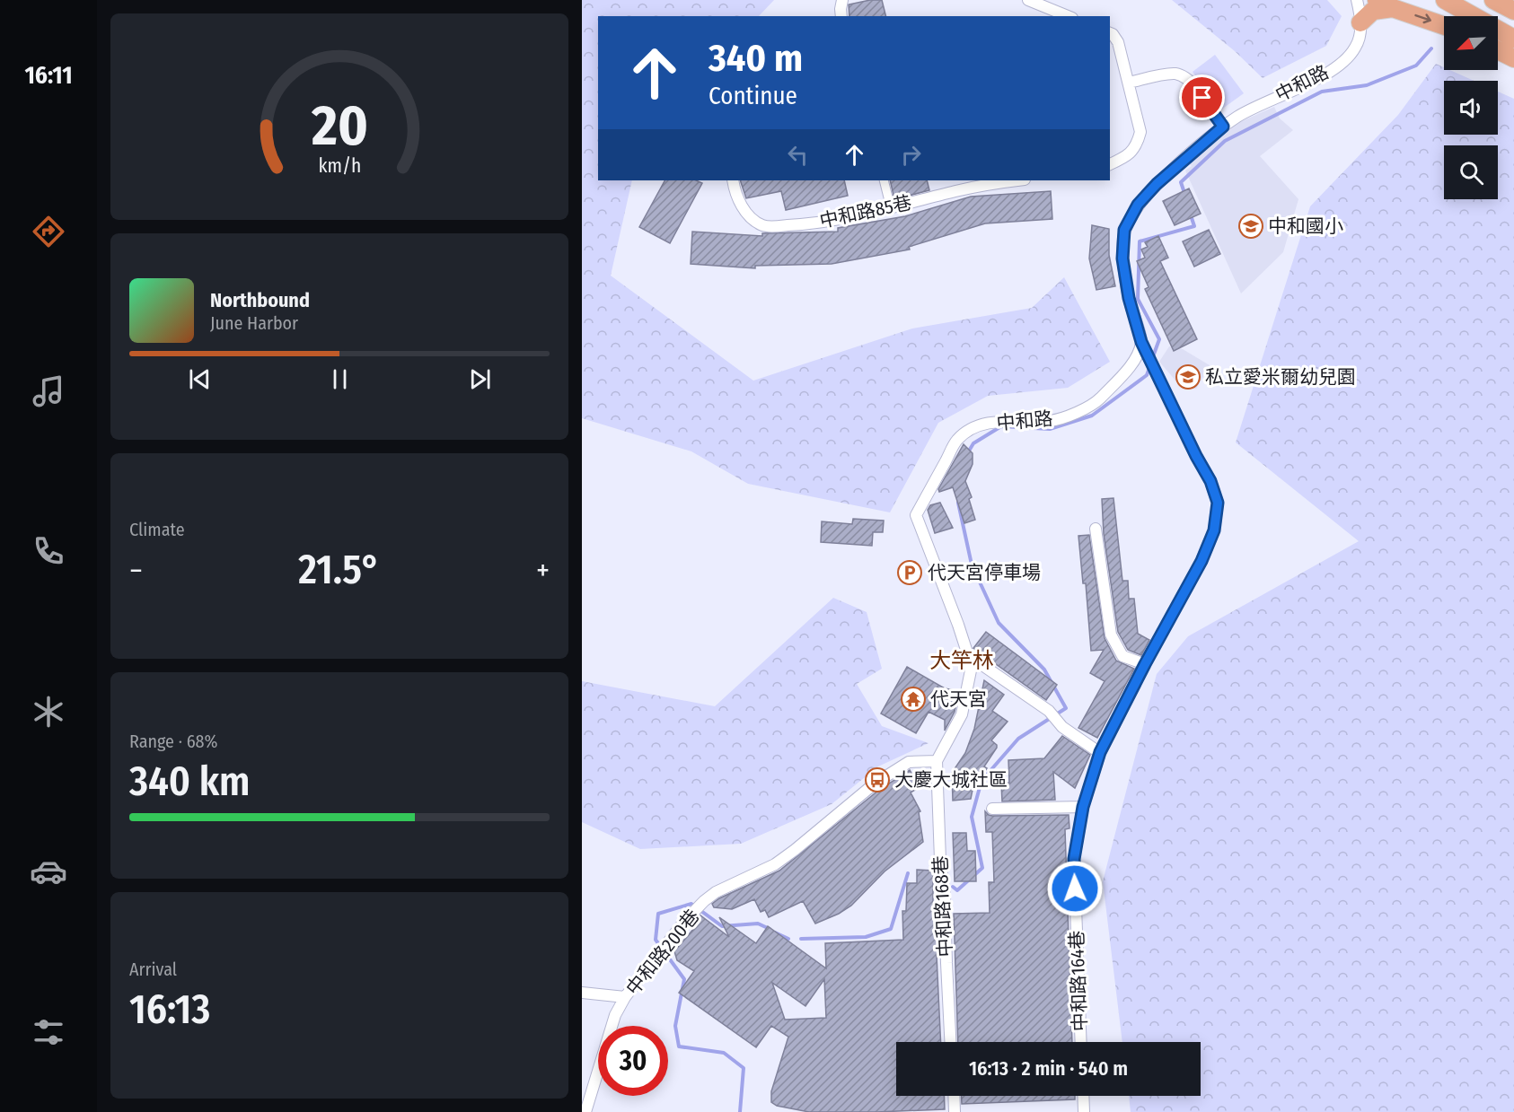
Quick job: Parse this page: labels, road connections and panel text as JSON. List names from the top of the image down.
{
  "streets": {
    "street": [
      "中和路",
      "中和路85巷",
      "中和路168巷",
      "中和路200巷",
      "中和路164巷"
    ]
  },
  "crossings": [
    ["中和路", "中和路168巷"],
    ["中和路", "中和路200巷"],
    ["中和路", "中和路164巷"],
    ["中和路168巷", "中和路200巷"]
  ],
  "districts": ["大竿林"],
  "places": {
    "school or university": ["中和國小", "私立愛米爾幼兒園"],
    "parking": ["代天宮停車場"],
    "temple": ["代天宮"],
    "bus stop": ["大慶大城社區"]
  },
  "north": "bottom left",
  "page": {
    "tabs": "16:11",
    "turn": ["340 m", "Continue"],
    "song": ["Northbound", "June Harbor"],
    "tile": [
      "Climate",
      ["Range · 68%", "340 km"],
      ["Arrival", "16:13"]
    ],
    "heat": ["−", "21.5°", "+"],
    "limit": "30",
    "trip": "16:13 · 2 min · 540 m",
    "gauge": ["20", "km/h"]
  }
}
